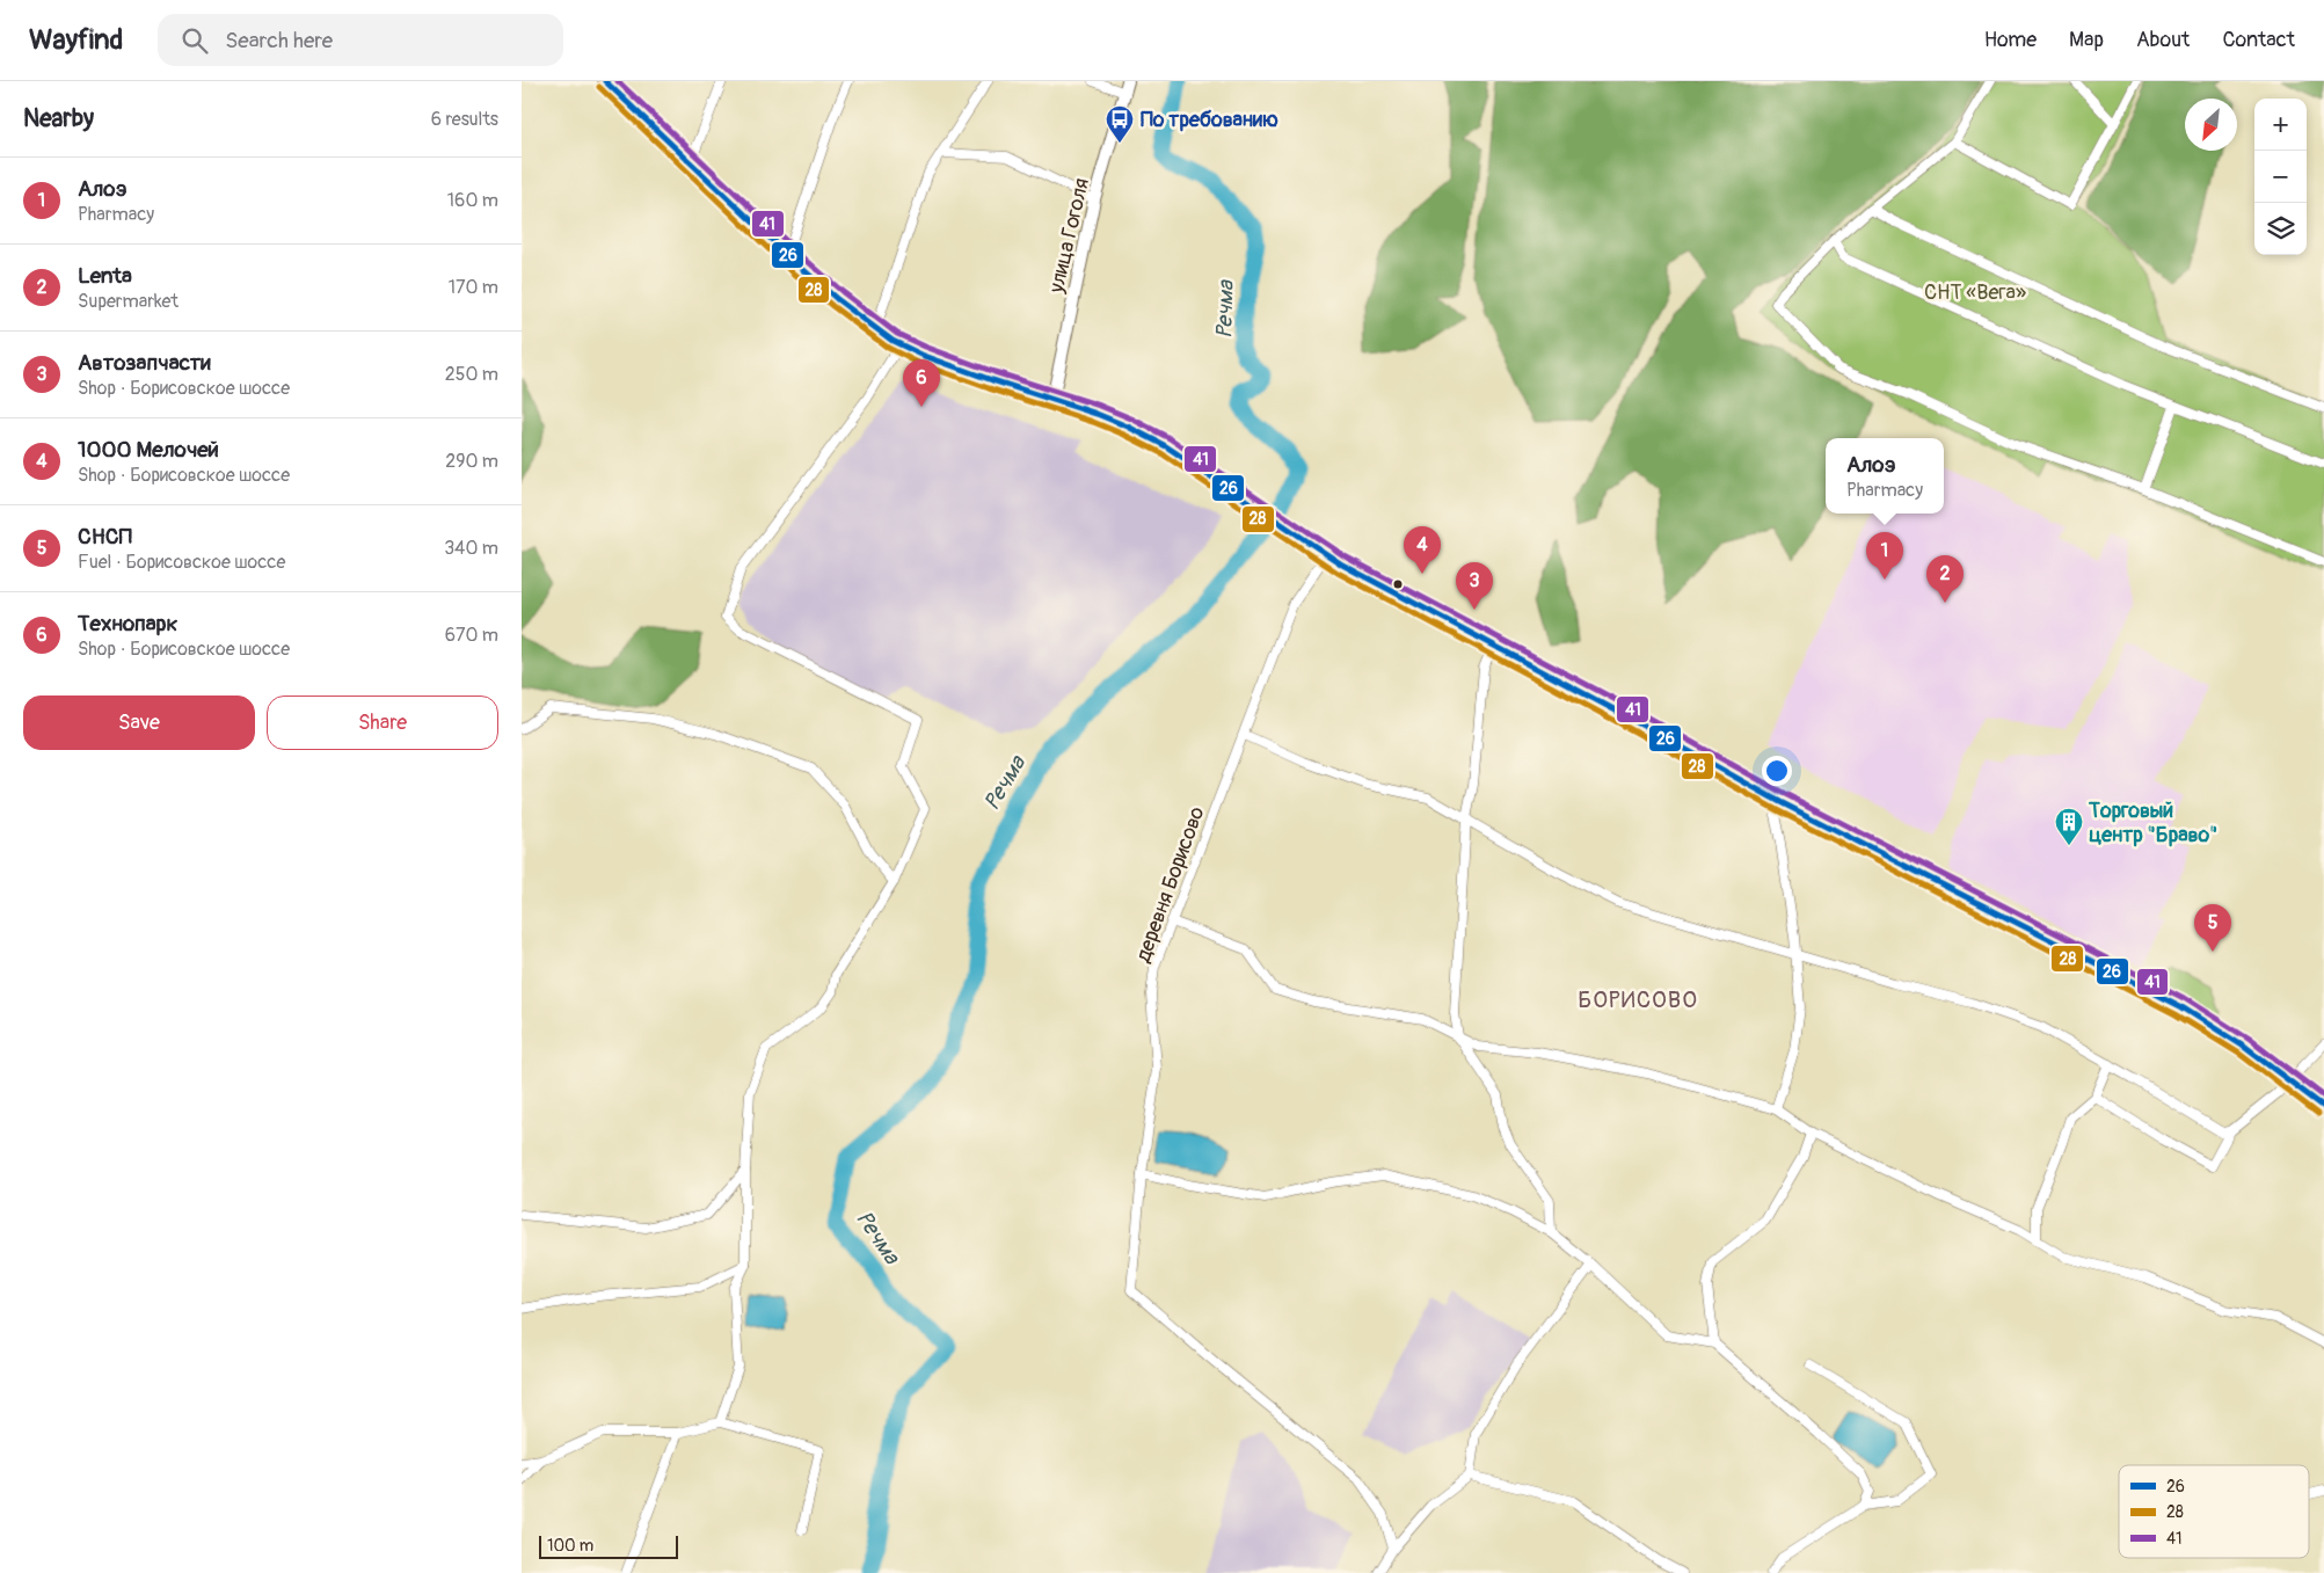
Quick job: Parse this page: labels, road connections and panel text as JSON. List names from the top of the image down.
{
  "streets": {
    "street": ["улица Гоголя", "деревня Борисово"]
  },
  "districts": ["БОРИСОВО"],
  "water": ["Речма"],
  "parks": ["СНТ «Вега»"],
  "places": {
    "bus stop": ["По требованию"],
    "building": ["Торговый центр \"Браво\""]
  },
  "lines": ["transit line 26", "transit line 41", "transit line 28"],
  "legend": ["26", "28", "41"],
  "scale_bar": "100 m",
  "north": "bottom left",
  "page": {
    "header": "Wayfind",
    "search": "Search here",
    "nav": [
      "Home",
      "Map",
      "About",
      "Contact"
    ],
    "heading": ["Nearby", "6 results"],
    "map_buttons": ["+", "−"],
    "list": [
      {
        "mark": "1",
        "name": "Алоэ",
        "note": "Pharmacy",
        "value": "160 m"
      },
      {
        "mark": "2",
        "name": "Lenta",
        "note": "Supermarket",
        "value": "170 m"
      },
      {
        "mark": "3",
        "name": "Автозапчасти",
        "note": "Shop · Борисовское шоссе",
        "value": "250 m"
      },
      {
        "mark": "4",
        "name": "1000 Мелочей",
        "note": "Shop · Борисовское шоссе",
        "value": "290 m"
      },
      {
        "mark": "5",
        "name": "СНСП",
        "note": "Fuel · Борисовское шоссе",
        "value": "340 m"
      },
      {
        "mark": "6",
        "name": "Технопарк",
        "note": "Shop · Борисовское шоссе",
        "value": "670 m"
      }
    ],
    "pins": [
      "6",
      "4",
      "1",
      "2",
      "3",
      "5"
    ],
    "popup": ["Алоэ", "Pharmacy"],
    "buttons": ["Save", "Share"],
    "scale": "100 m"
  }
}
